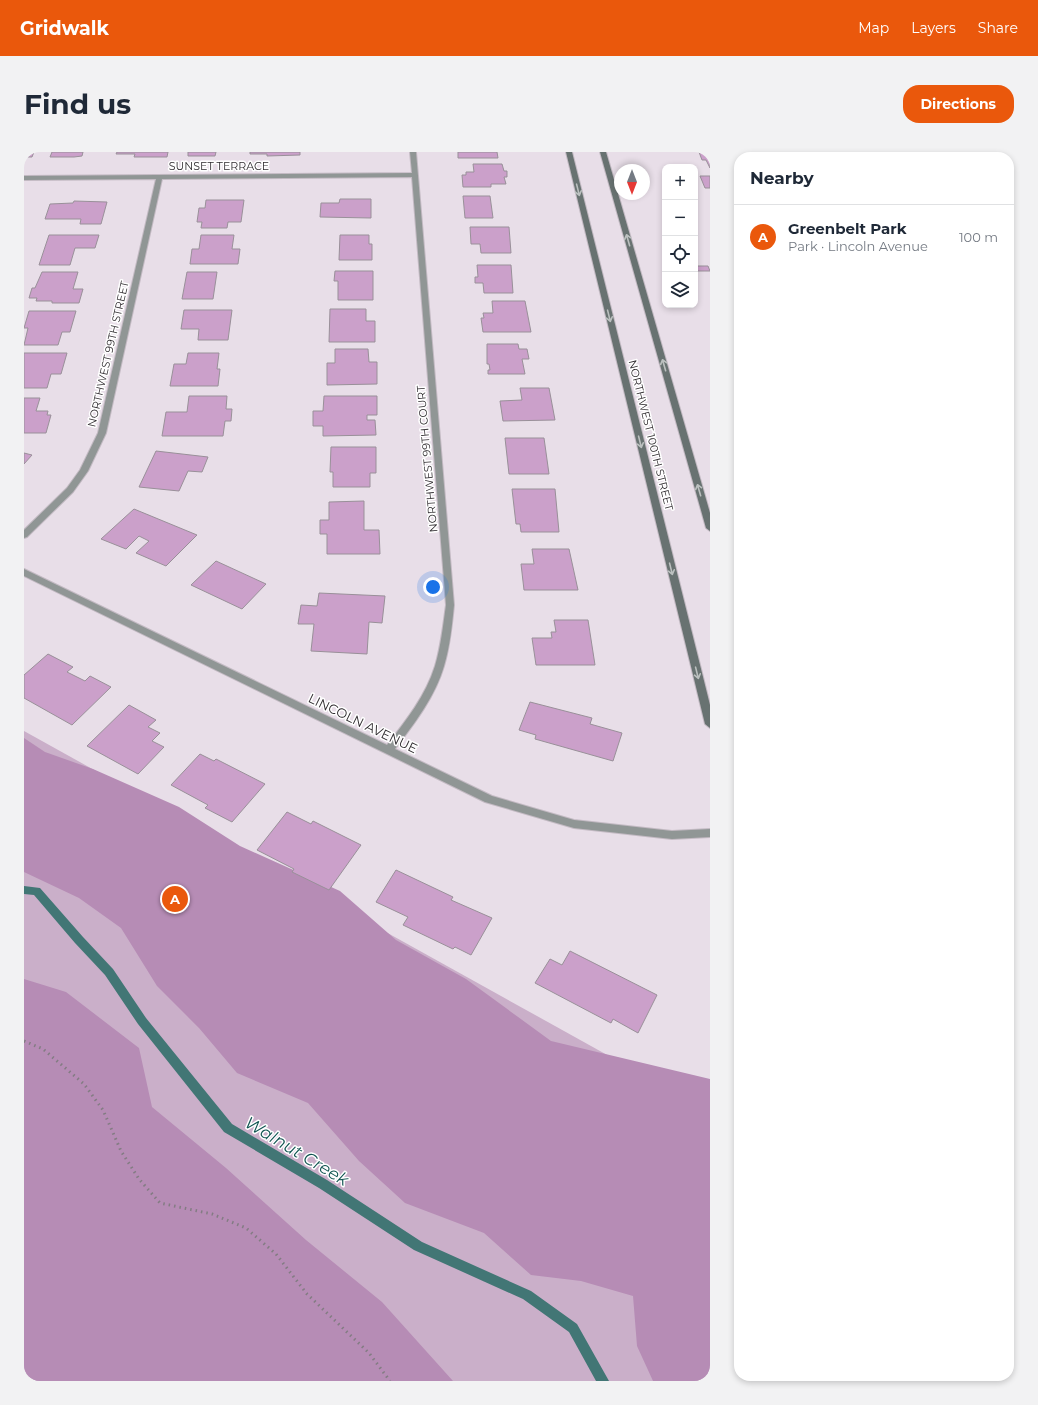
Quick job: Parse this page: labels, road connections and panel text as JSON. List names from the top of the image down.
{
  "streets": {
    "main road": ["NORTHWEST 100TH STREET"],
    "street": [
      "SUNSET TERRACE",
      "NORTHWEST 99TH STREET",
      "NORTHWEST 99TH COURT",
      "LINCOLN AVENUE"
    ]
  },
  "crossings": [
    ["SUNSET TERRACE", "NORTHWEST 99TH STREET"],
    ["SUNSET TERRACE", "NORTHWEST 99TH COURT"],
    ["NORTHWEST 99TH COURT", "LINCOLN AVENUE"]
  ],
  "water": ["Walnut Creek"],
  "north": "bottom",
  "page": {
    "header": "Gridwalk",
    "nav": ["Map", "Layers", "Share"],
    "buttons": "Directions",
    "title": "Find us",
    "heading": "Nearby",
    "map_buttons": ["+", "−"],
    "list": [
      {
        "mark": "A",
        "name": "Greenbelt Park",
        "note": "Park · Lincoln Avenue",
        "value": "100 m"
      }
    ],
    "pins": "A"
  }
}
